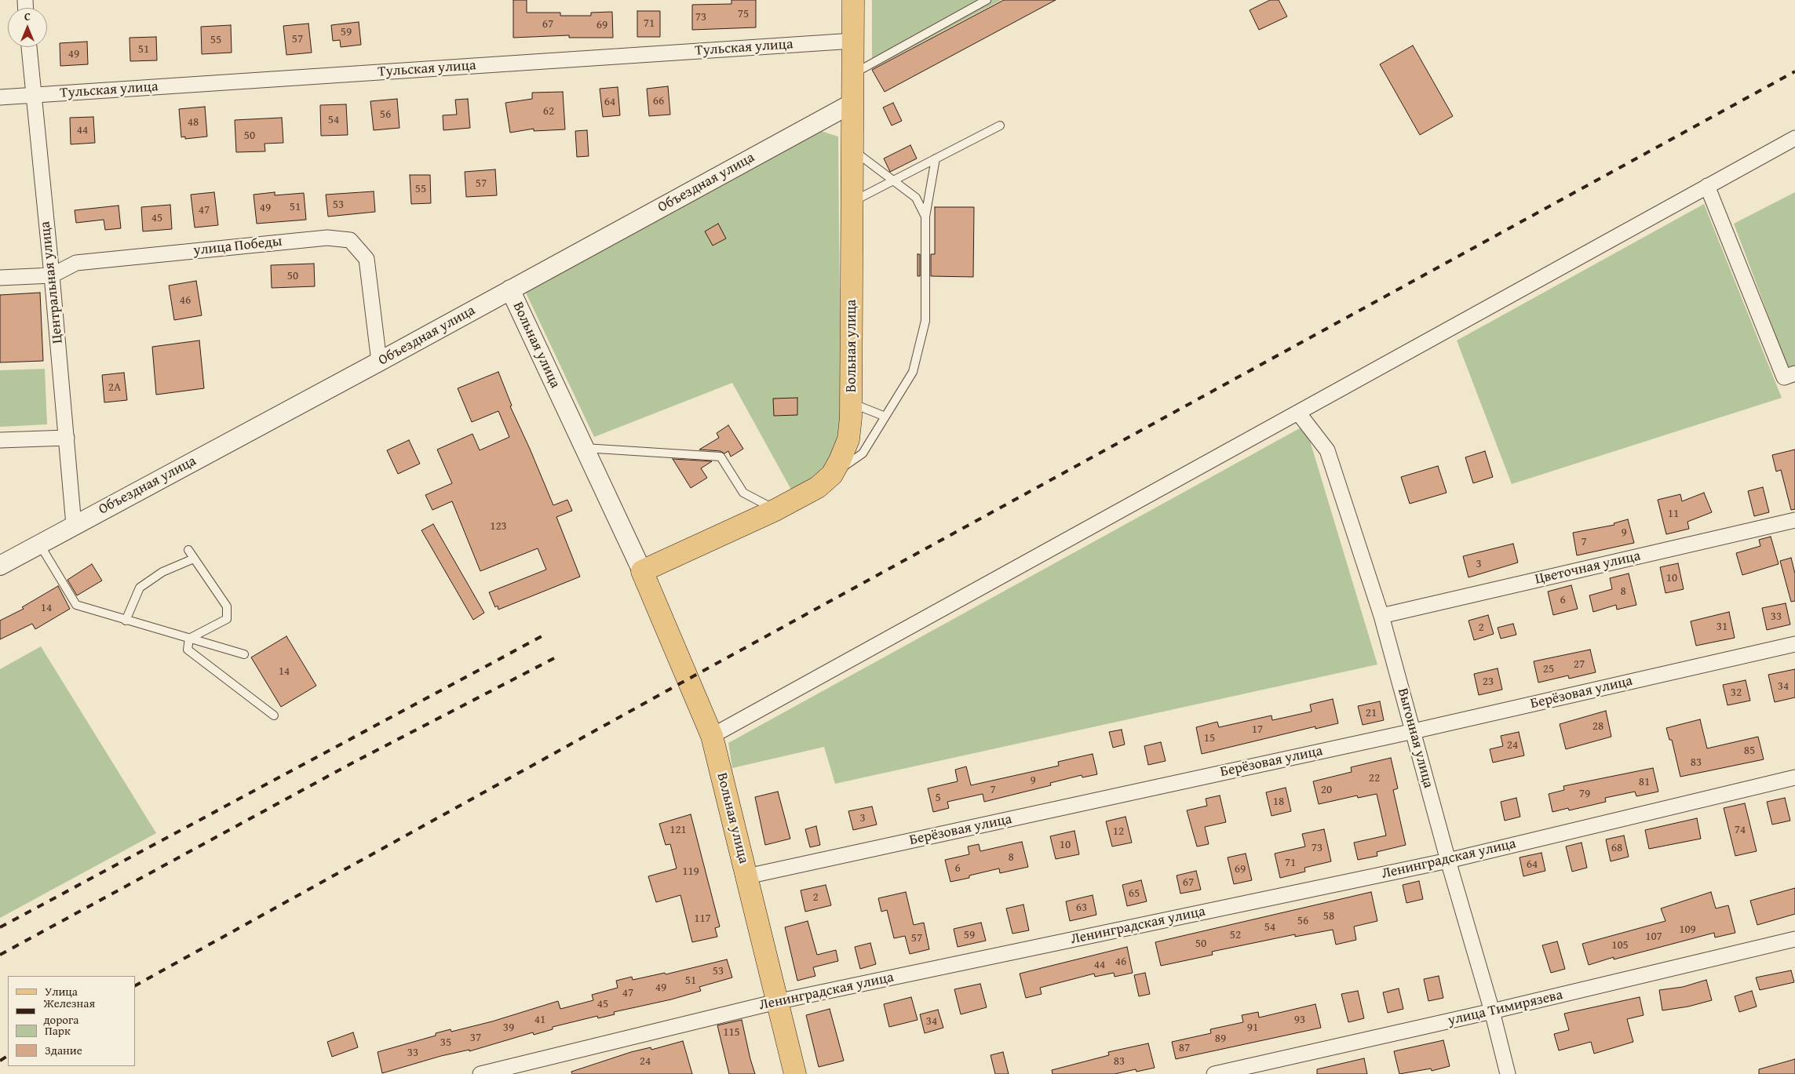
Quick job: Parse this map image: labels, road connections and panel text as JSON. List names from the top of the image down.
{
  "streets": {
    "main road": ["Вольная улица"],
    "street": [
      "Тульская улица",
      "Объездная улица",
      "улица Победы",
      "Центральная улица",
      "Цветочная улица",
      "Берёзовая улица",
      "Выгонная улица",
      "Ленинградская улица",
      "улица Тимирязева"
    ]
  },
  "crossings": [
    ["Тульская улица", "Центральная улица"],
    ["Тульская улица", "Вольная улица"],
    ["Объездная улица", "улица Победы"],
    ["Объездная улица", "Центральная улица"],
    ["Объездная улица", "Вольная улица"],
    ["улица Победы", "Центральная улица"],
    ["Вольная улица", "Берёзовая улица"],
    ["Вольная улица", "Ленинградская улица"],
    ["Цветочная улица", "Выгонная улица"],
    ["Берёзовая улица", "Выгонная улица"],
    ["Выгонная улица", "Ленинградская улица"],
    ["Выгонная улица", "улица Тимирязева"]
  ],
  "house_numbers": [
    "75",
    "73",
    "71",
    "67",
    "69",
    "59",
    "57",
    "55",
    "51",
    "49",
    "66",
    "64",
    "62",
    "56",
    "54",
    "48",
    "44",
    "50",
    "57",
    "55",
    "53",
    "51",
    "49",
    "47",
    "45",
    "50",
    "46",
    "2А",
    "11",
    "123",
    "9",
    "7",
    "3",
    "10",
    "8",
    "6",
    "14",
    "33",
    "31",
    "2",
    "27",
    "25",
    "14",
    "23",
    "34",
    "32",
    "21",
    "28",
    "17",
    "15",
    "24",
    "85",
    "83",
    "22",
    "9",
    "81",
    "7",
    "20",
    "79",
    "5",
    "18",
    "3",
    "121",
    "74",
    "12",
    "10",
    "73",
    "68",
    "8",
    "71",
    "64",
    "6",
    "69",
    "119",
    "67",
    "65",
    "2",
    "63",
    "58",
    "117",
    "56",
    "54",
    "109",
    "59",
    "52",
    "107",
    "57",
    "50",
    "105",
    "46",
    "44",
    "53",
    "51",
    "49",
    "47",
    "45",
    "41",
    "93",
    "34",
    "39",
    "91",
    "115",
    "37",
    "89",
    "35",
    "87",
    "33",
    "24",
    "83"
  ],
  "legend": [
    "Улица",
    "Железная дорога",
    "Парк",
    "Здание"
  ],
  "north": "top"
}
